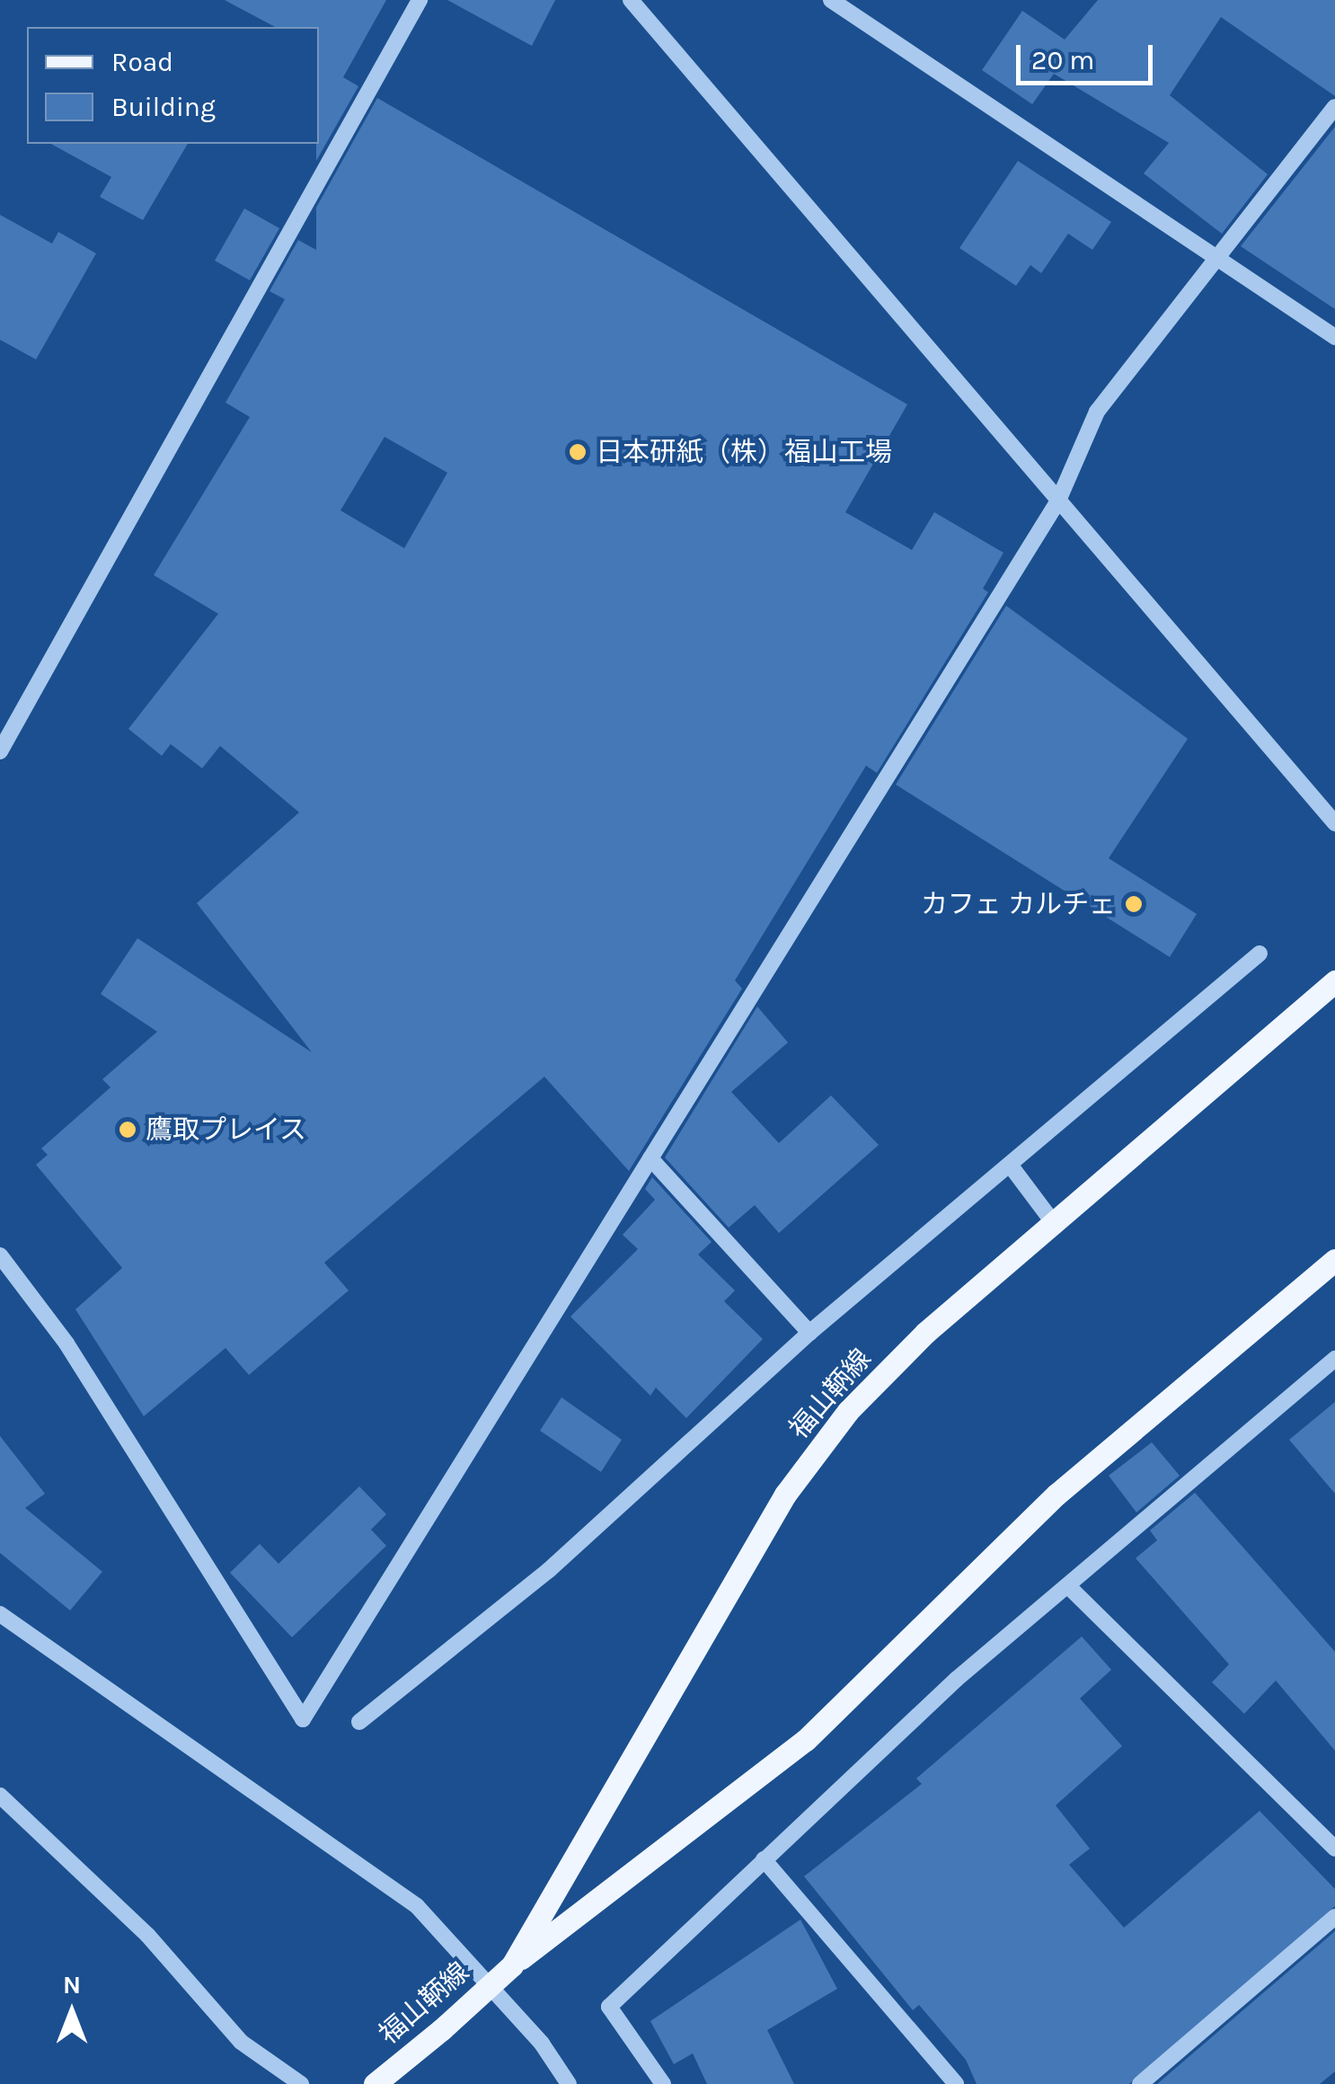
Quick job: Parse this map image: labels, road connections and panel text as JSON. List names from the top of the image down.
{
  "streets": {
    "main road": ["福山鞆線"]
  },
  "places": ["日本研紙（株）福山工場", "カフェ カルチェ", "鷹取プレイス"],
  "legend": ["Road", "Building"],
  "scale_bar": "20 m",
  "north": "top"
}
